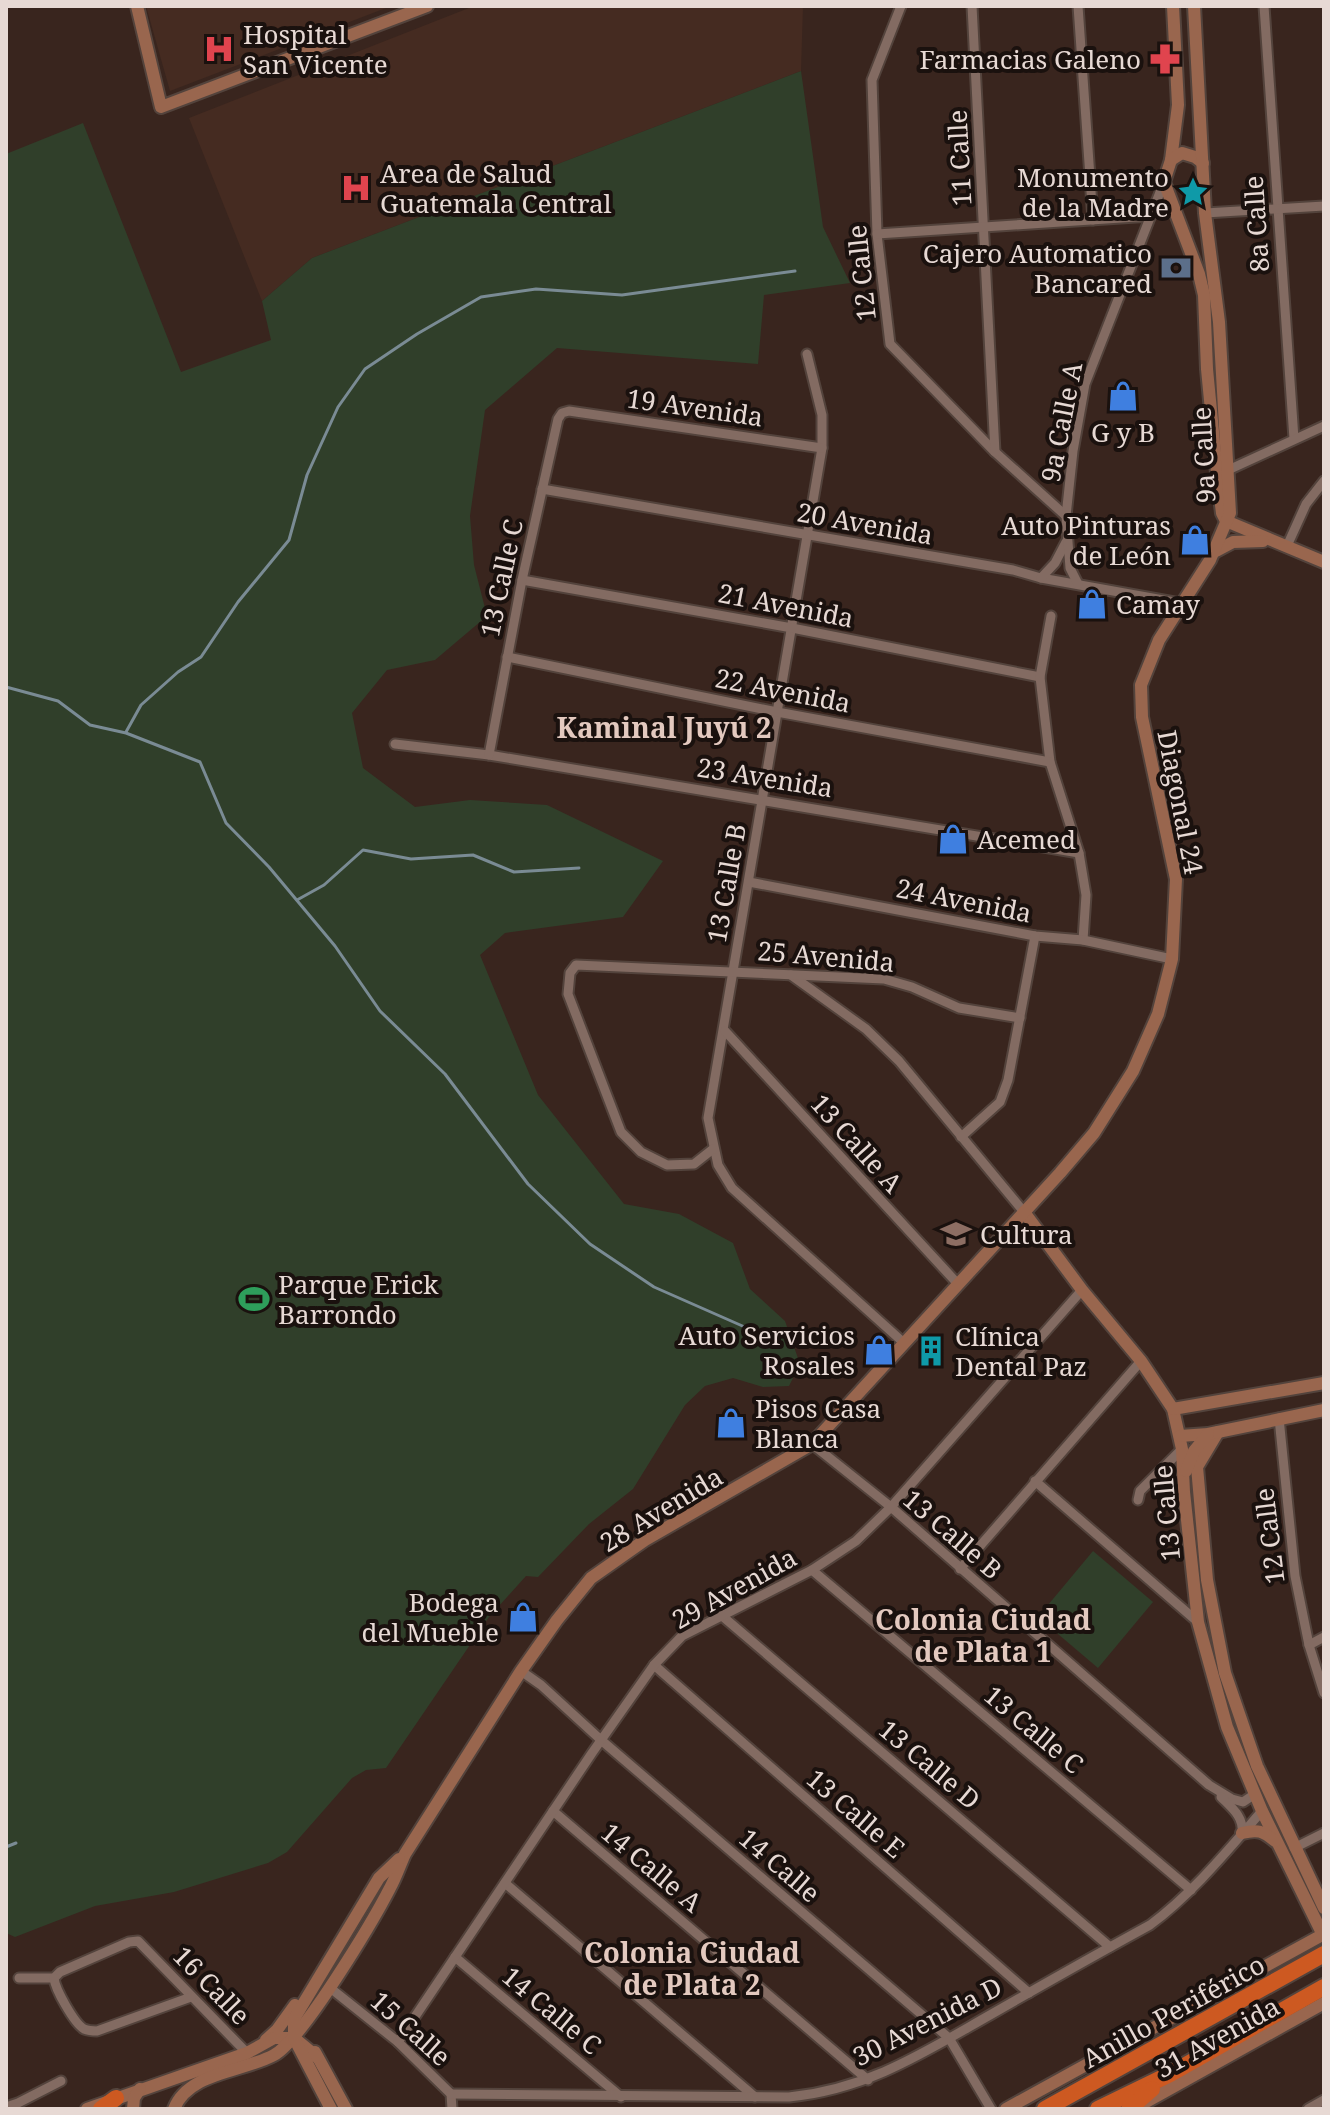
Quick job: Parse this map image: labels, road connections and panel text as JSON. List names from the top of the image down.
{
  "streets": {
    "highway": ["Anillo Periférico"],
    "main road": [
      "9a Calle",
      "Diagonal 24",
      "28 Avenida",
      "13 Calle",
      "31 Avenida"
    ],
    "street": [
      "11 Calle",
      "8a Calle",
      "12 Calle",
      "19 Avenida",
      "9a Calle A",
      "20 Avenida",
      "13 Calle C",
      "21 Avenida",
      "22 Avenida",
      "23 Avenida",
      "13 Calle B",
      "24 Avenida",
      "25 Avenida",
      "13 Calle A",
      "29 Avenida",
      "13 Calle D",
      "13 Calle E",
      "14 Calle",
      "14 Calle A",
      "16 Calle",
      "14 Calle C",
      "30 Avenida D",
      "15 Calle"
    ]
  },
  "crossings": [
    ["11 Calle", "12 Calle"],
    ["12 Calle", "9a Calle A"],
    ["19 Avenida", "13 Calle C"],
    ["19 Avenida", "13 Calle B"],
    ["9a Calle A", "9a Calle"],
    ["9a Calle A", "20 Avenida"],
    ["9a Calle", "Diagonal 24"],
    ["20 Avenida", "13 Calle C"],
    ["20 Avenida", "Diagonal 24"],
    ["20 Avenida", "13 Calle B"],
    ["13 Calle C", "21 Avenida"],
    ["13 Calle C", "22 Avenida"],
    ["13 Calle C", "23 Avenida"],
    ["13 Calle C", "29 Avenida"],
    ["13 Calle C", "30 Avenida D"],
    ["21 Avenida", "13 Calle B"],
    ["22 Avenida", "13 Calle B"],
    ["23 Avenida", "13 Calle B"],
    ["Diagonal 24", "24 Avenida"],
    ["Diagonal 24", "28 Avenida"],
    ["Diagonal 24", "13 Calle"],
    ["13 Calle B", "24 Avenida"],
    ["13 Calle B", "25 Avenida"],
    ["13 Calle B", "13 Calle A"],
    ["13 Calle B", "28 Avenida"],
    ["13 Calle B", "13 Calle"],
    ["13 Calle B", "29 Avenida"],
    ["13 Calle B", "30 Avenida D"],
    ["25 Avenida", "13 Calle"],
    ["13 Calle A", "28 Avenida"],
    ["28 Avenida", "13 Calle"],
    ["28 Avenida", "14 Calle"],
    ["28 Avenida", "15 Calle"],
    ["13 Calle", "29 Avenida"],
    ["13 Calle", "30 Avenida D"],
    ["13 Calle", "31 Avenida"],
    ["29 Avenida", "13 Calle D"],
    ["29 Avenida", "13 Calle E"],
    ["29 Avenida", "14 Calle"],
    ["29 Avenida", "14 Calle A"],
    ["29 Avenida", "14 Calle C"],
    ["29 Avenida", "15 Calle"],
    ["13 Calle D", "30 Avenida D"],
    ["13 Calle E", "30 Avenida D"],
    ["14 Calle", "30 Avenida D"],
    ["14 Calle A", "30 Avenida D"],
    ["14 Calle C", "30 Avenida D"],
    ["30 Avenida D", "15 Calle"]
  ],
  "districts": ["Kaminal Juyú 2", "Colonia Ciudad de Plata 1", "Colonia Ciudad de Plata 2"],
  "places": {
    "hospital": ["Hospital San Vicente", "Area de Salud Guatemala Central"],
    "pharmacy": ["Farmacias Galeno"],
    "place": ["Monumento de la Madre"],
    "bank": ["Cajero Automatico Bancared"],
    "shop": [
      "G y B",
      "Auto Pinturas de León",
      "Camay",
      "Acemed",
      "Auto Servicios Rosales",
      "Pisos Casa Blanca",
      "Bodega del Mueble"
    ],
    "school or university": ["Cultura"],
    "sports": ["Parque Erick Barrondo"],
    "building": ["Clínica Dental Paz"]
  }
}
